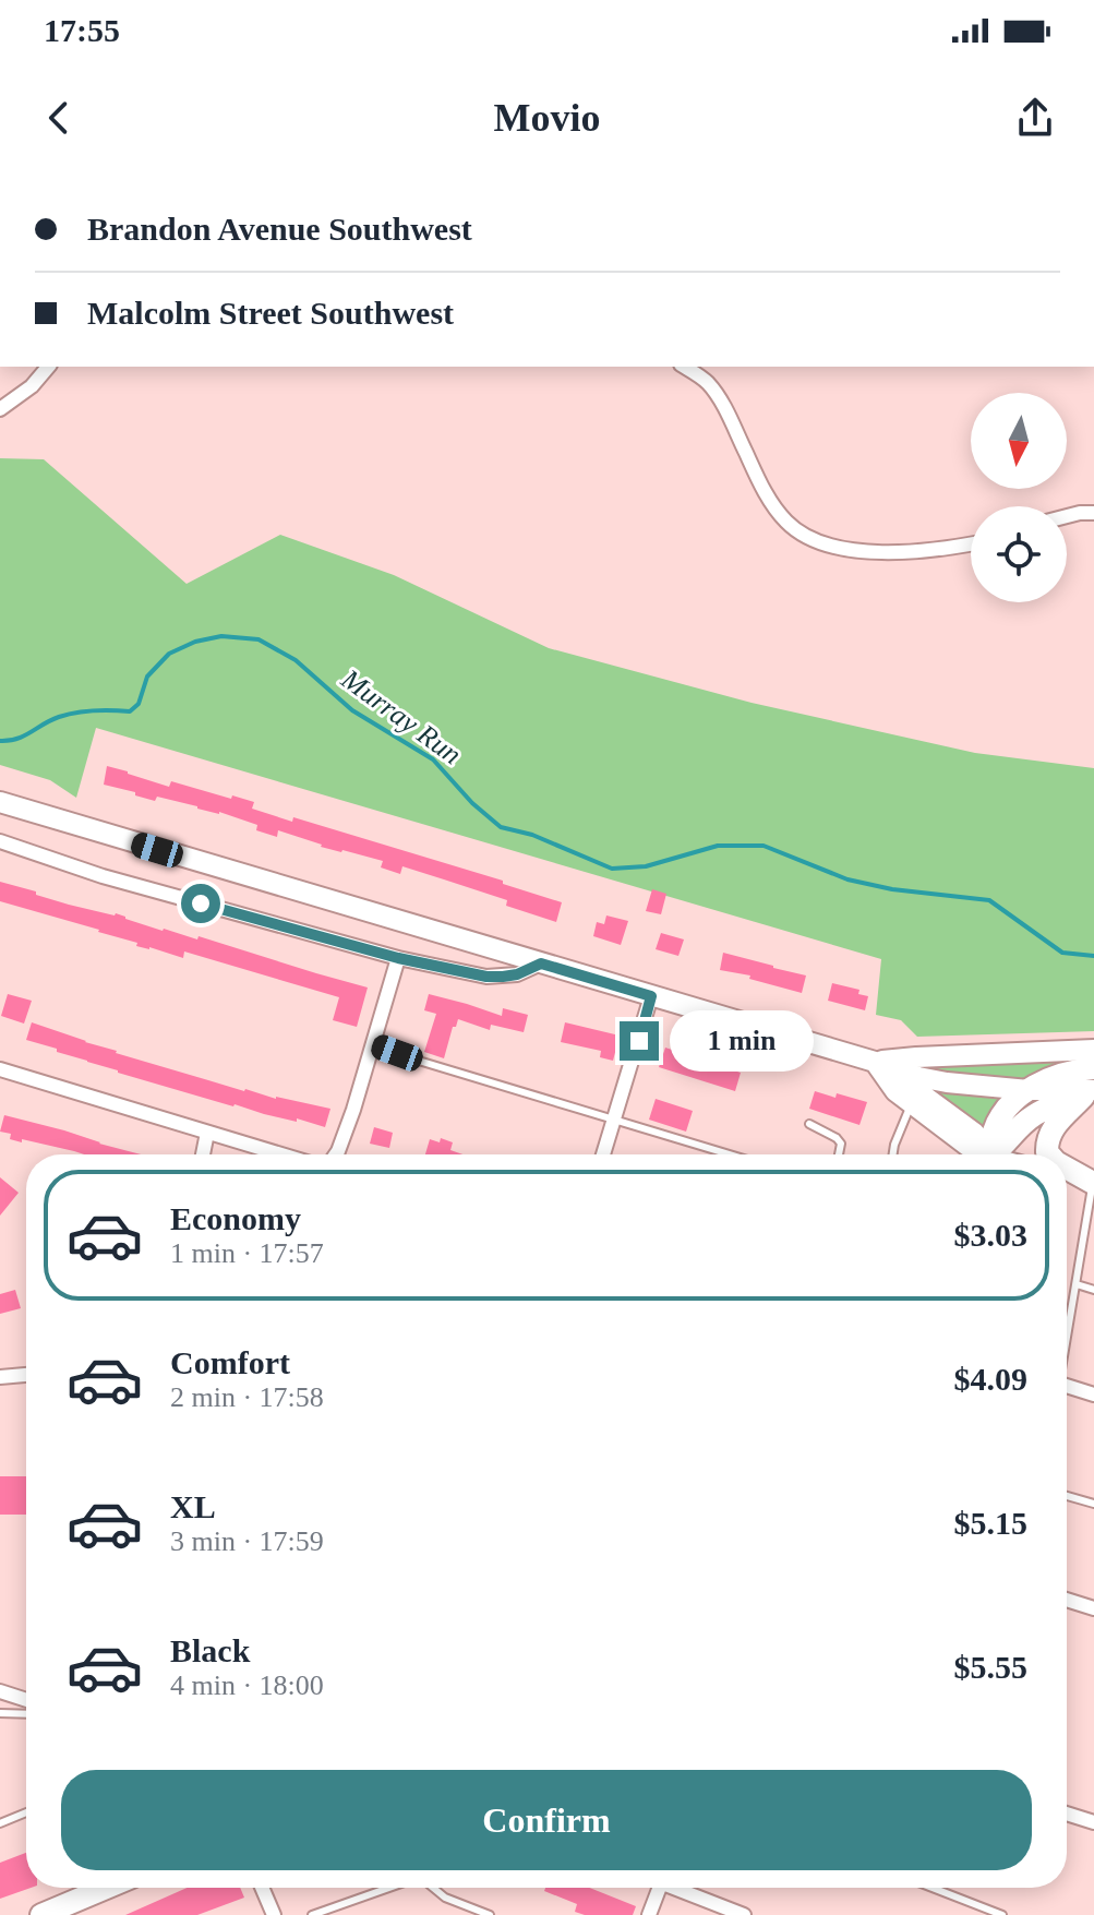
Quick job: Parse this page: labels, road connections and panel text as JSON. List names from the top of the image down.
{
  "water": ["Murray Run"],
  "north": "bottom",
  "page": {
    "status": "17:55",
    "header": "Movio",
    "banner": ["Brandon Avenue Southwest", "Malcolm Street Southwest"],
    "bubble": "1 min",
    "list": [
      {
        "name": "Economy",
        "note": "1 min · 17:57",
        "value": "$3.03"
      },
      {
        "name": "Comfort",
        "note": "2 min · 17:58",
        "value": "$4.09"
      },
      {
        "name": "XL",
        "note": "3 min · 17:59",
        "value": "$5.15"
      },
      {
        "name": "Black",
        "note": "4 min · 18:00",
        "value": "$5.55"
      }
    ],
    "buttons": "Confirm"
  }
}
